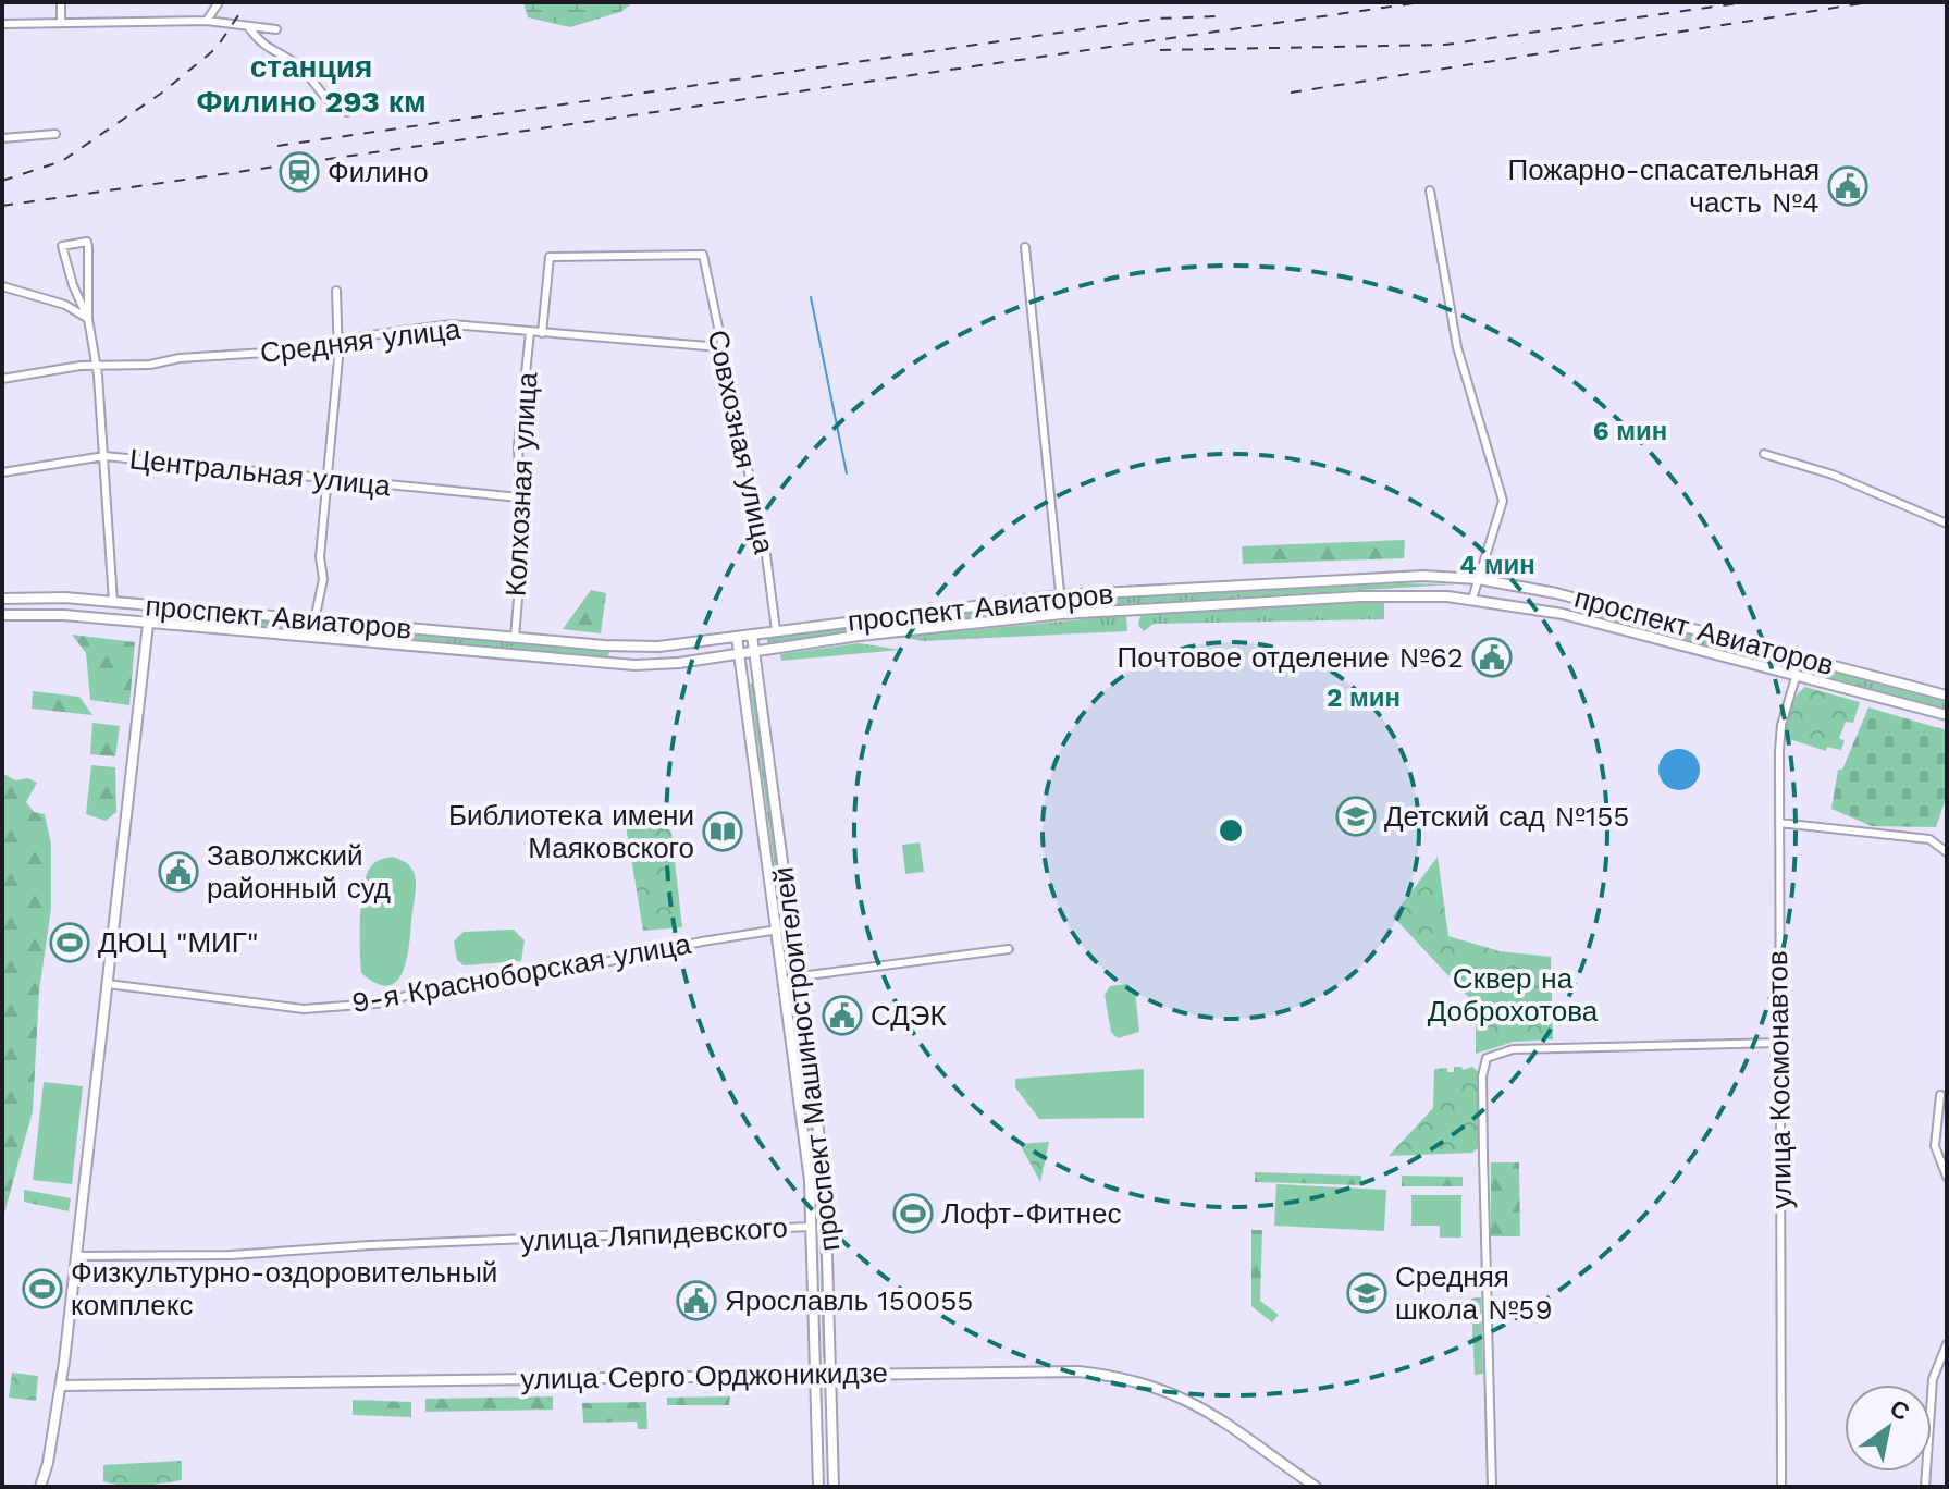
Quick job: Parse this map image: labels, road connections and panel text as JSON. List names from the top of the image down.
{
  "streets": {
    "main road": ["проспект Авиаторов", "проспект Машиностроителей", "улица Серго Орджоникидзе"],
    "street": [
      "Средняя улица",
      "Совхозная улица",
      "Центральная улица",
      "Колхозная улица",
      "9-я Красноборская улица",
      "улица Космонавтов",
      "улица Ляпидевского"
    ]
  },
  "crossings": [
    ["Средняя улица", "Совхозная улица"],
    ["Средняя улица", "Колхозная улица"],
    ["Совхозная улица", "проспект Авиаторов"],
    ["Центральная улица", "Колхозная улица"],
    ["Колхозная улица", "проспект Авиаторов"],
    ["проспект Авиаторов", "проспект Машиностроителей"],
    ["проспект Авиаторов", "улица Космонавтов"],
    ["9-я Красноборская улица", "проспект Машиностроителей"],
    ["проспект Машиностроителей", "улица Ляпидевского"],
    ["проспект Машиностроителей", "улица Серго Орджоникидзе"]
  ],
  "districts": ["станция Филино 293 км"],
  "parks": ["Сквер на Доброхотова"],
  "places": {
    "station": ["Филино"],
    "public building": [
      "Пожарно-спасательная часть №4",
      "Почтовое отделение №62",
      "Заволжский районный суд",
      "СДЭК",
      "Ярославль 150055"
    ],
    "school or university": ["Детский сад №155", "Средняя школа №59"],
    "library": ["Библиотека имени Маяковского"],
    "sports": ["ДЮЦ \"МИГ\"", "Лофт-Фитнес", "Физкультурно-оздоровительный комплекс"]
  },
  "north": "top right",
  "rings": ["6 мин", "4 мин", "2 мин"]
}
